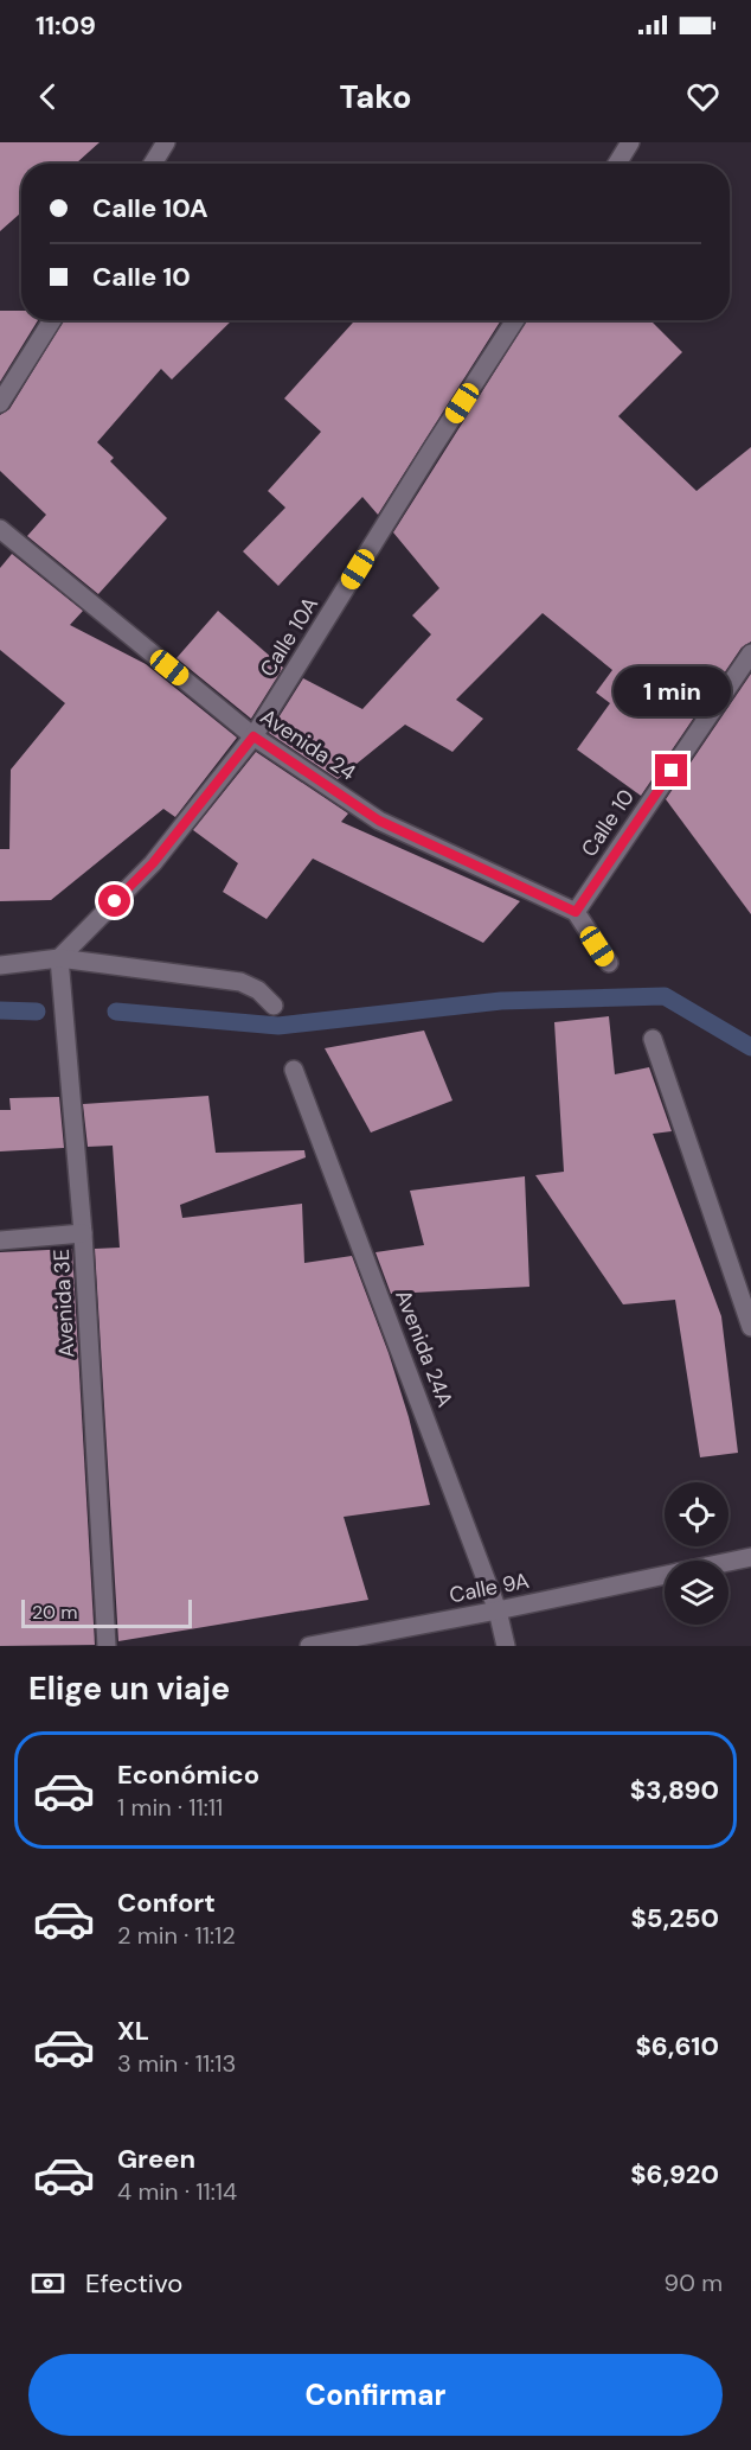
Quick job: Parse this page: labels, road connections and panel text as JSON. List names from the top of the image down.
{
  "streets": {
    "street": [
      "Calle 10A",
      "Avenida 24",
      "Calle 10",
      "Avenida 3E",
      "Avenida 24A",
      "Calle 9A"
    ]
  },
  "crossings": [
    ["Calle 10A", "Avenida 24"],
    ["Calle 10A", "Avenida 3E"],
    ["Avenida 24", "Calle 10"],
    ["Avenida 24A", "Calle 9A"]
  ],
  "scale_bar": "20 m",
  "page": {
    "status": "11:09",
    "header": "Tako",
    "banner": ["Calle 10A", "Calle 10"],
    "bubble": "1 min",
    "scale": "20 m",
    "heading": "Elige un viaje",
    "list": [
      {
        "name": "Económico",
        "note": "1 min · 11:11",
        "value": "$3,890"
      },
      {
        "name": "Confort",
        "note": "2 min · 11:12",
        "value": "$5,250"
      },
      {
        "name": "XL",
        "note": "3 min · 11:13",
        "value": "$6,610"
      },
      {
        "name": "Green",
        "note": "4 min · 11:14",
        "value": "$6,920"
      }
    ],
    "pay": ["Efectivo", "90 m"],
    "buttons": "Confirmar"
  }
}
